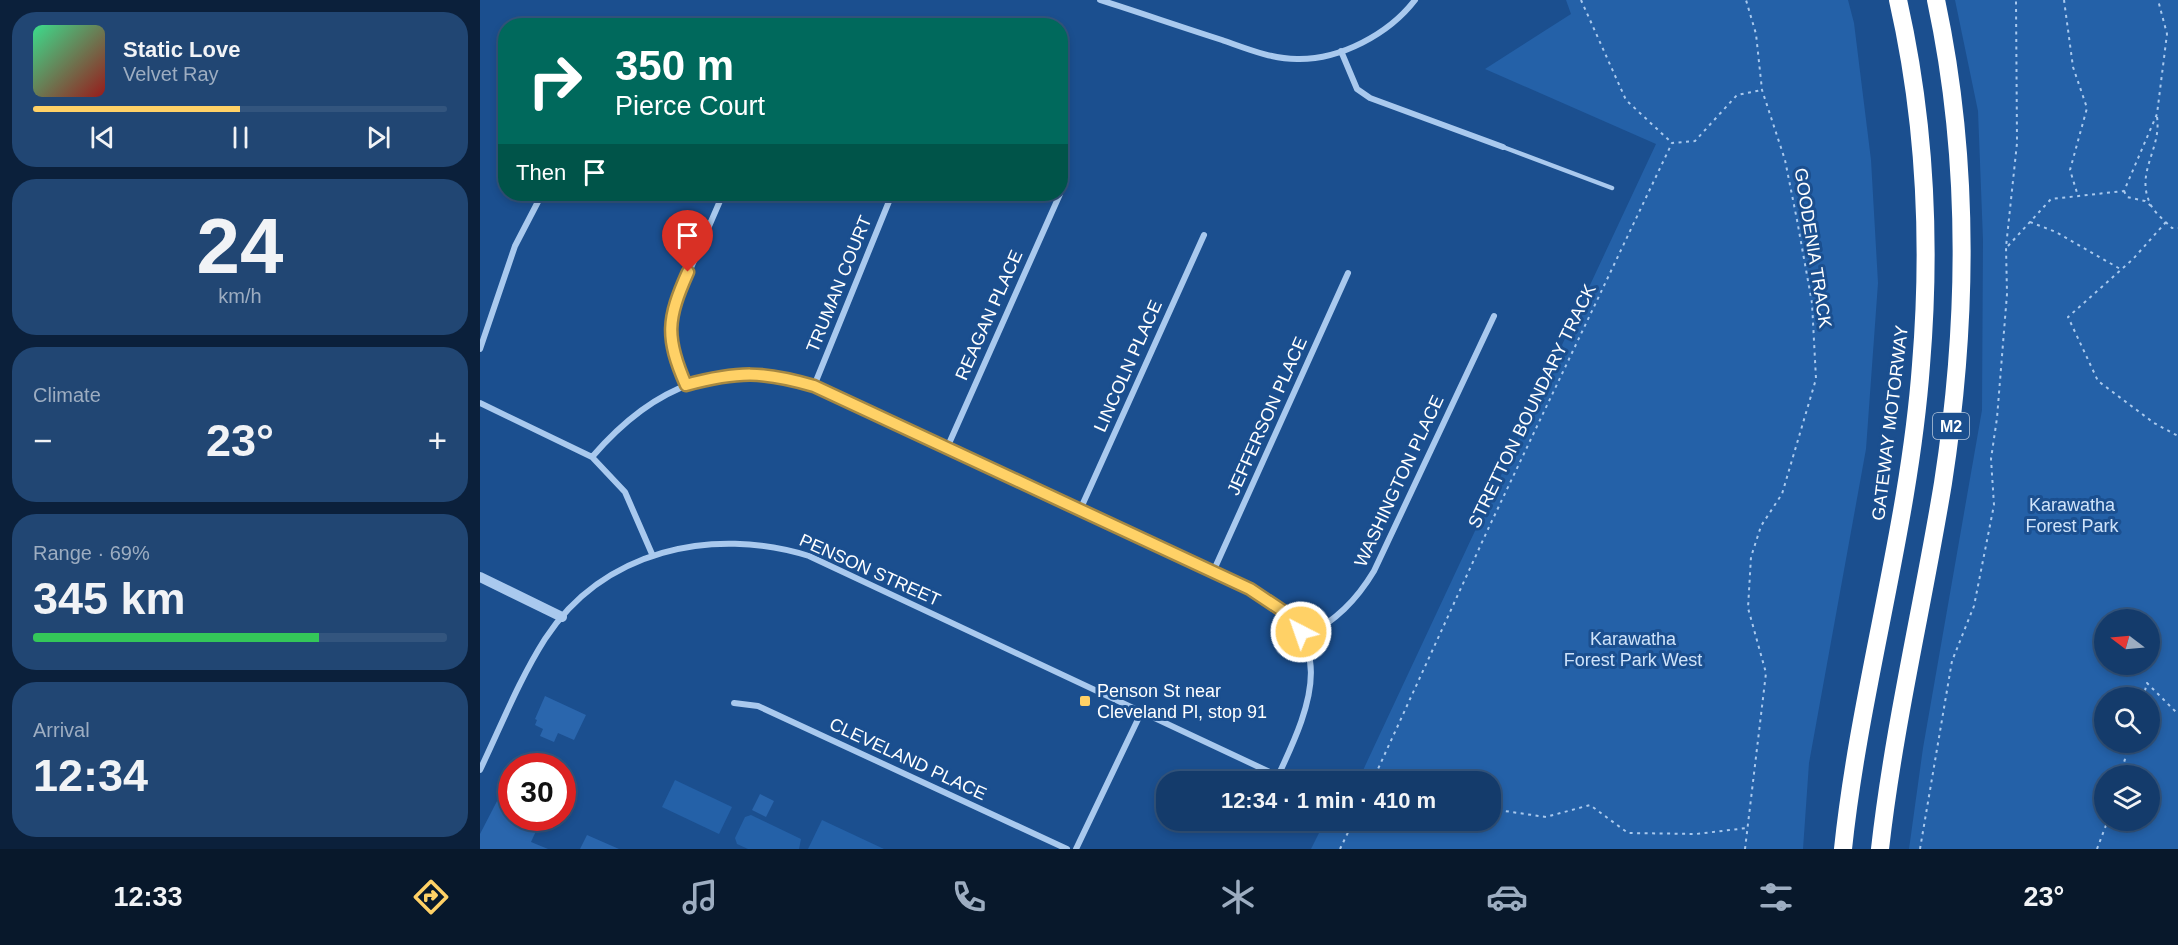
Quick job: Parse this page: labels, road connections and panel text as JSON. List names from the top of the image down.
{
  "streets": {
    "highway": ["GATEWAY MOTORWAY", "M2"],
    "street": [
      "TRUMAN COURT",
      "REAGAN PLACE",
      "LINCOLN PLACE",
      "JEFFERSON PLACE",
      "WASHINGTON PLACE",
      "PENSON STREET",
      "CLEVELAND PLACE"
    ],
    "path": ["GOODENIA TRACK", "STRETTON BOUNDARY TRACK"]
  },
  "parks": ["Karawatha Forest Park", "Karawatha Forest Park West"],
  "places": {
    "transit": ["Penson St near Cleveland Pl, stop 91"]
  },
  "north": "left",
  "page": {
    "turn": ["350 m", "Pierce Court"],
    "song": ["Static Love", "Velvet Ray"],
    "then": "Then",
    "tile": [
      ["24", "km/h"],
      "Climate",
      ["Range · 69%", "345 km"],
      ["Arrival", "12:34"]
    ],
    "heat": ["−", "23°", "+"],
    "limit": "30",
    "trip": "12:34 · 1 min · 410 m",
    "tabs": ["12:33", "23°"]
  }
}
